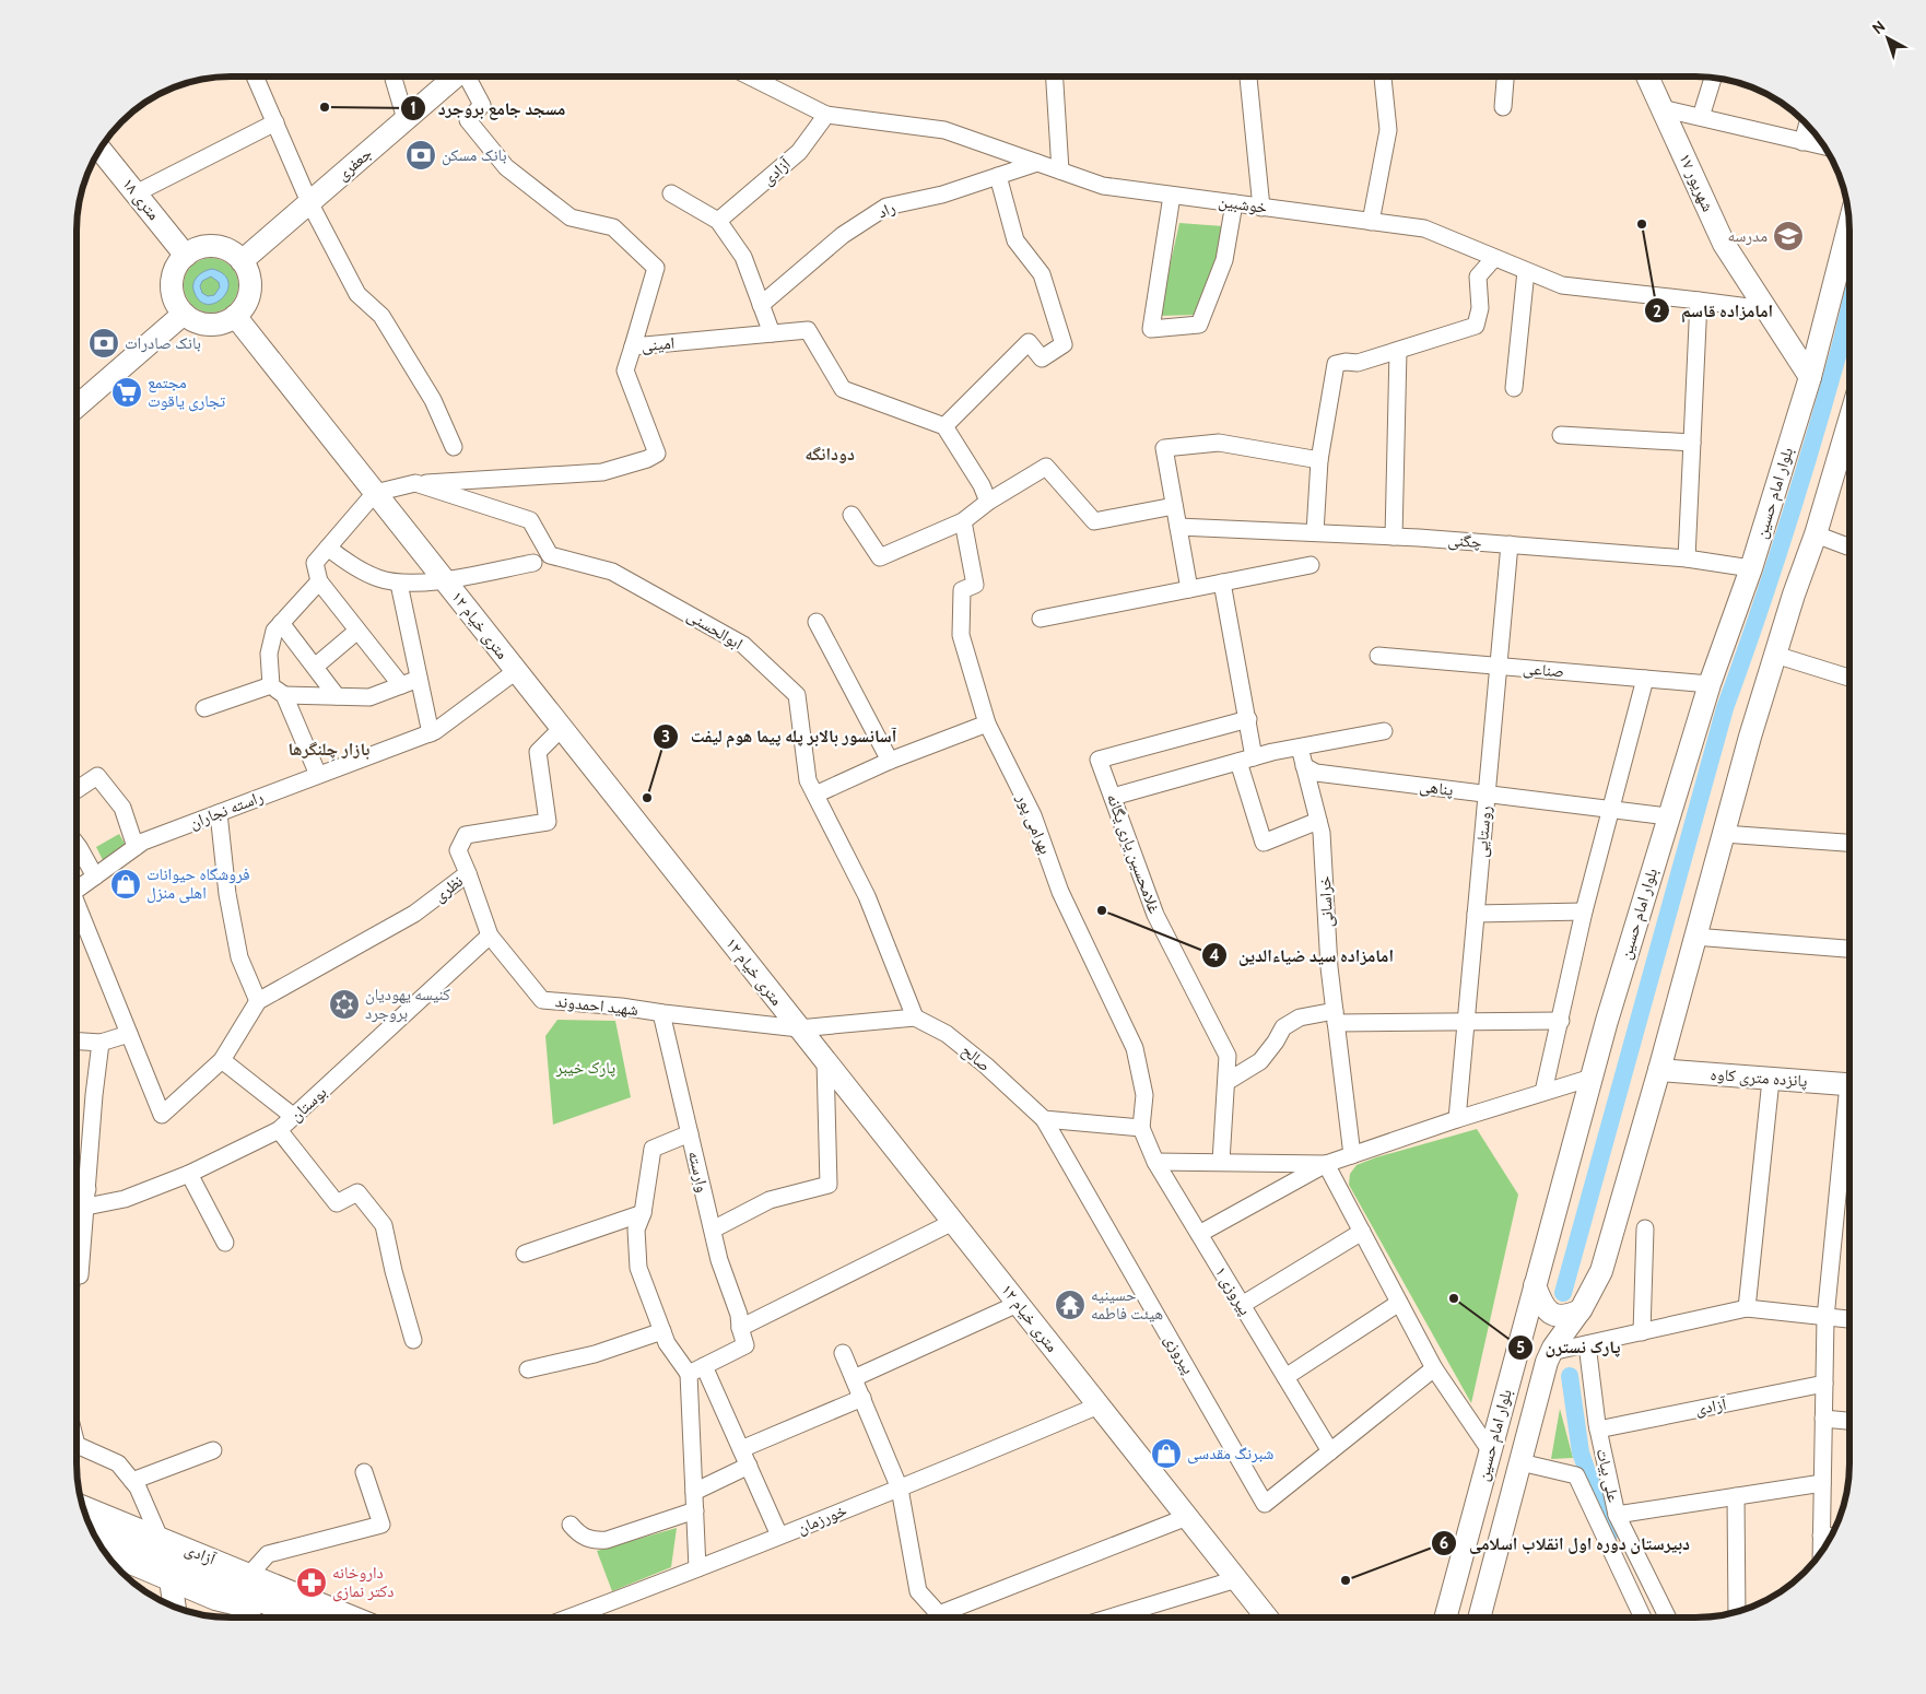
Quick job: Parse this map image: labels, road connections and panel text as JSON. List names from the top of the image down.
{
  "streets": {
    "main road": [
      "جعفری",
      "آزادی",
      "۱۷ شهریور",
      "۱۸ متری",
      "بلوار امام حسین",
      "۱۲ متری خیام",
      "پانزده متری کاوه"
    ],
    "street": [
      "خوشبین",
      "راد",
      "امینی",
      "چگنی",
      "ابوالحسنی",
      "صناعی",
      "پناهی",
      "راسته نجاران",
      "بهرامی پور",
      "روستایی",
      "غلامحسین یاری یگانه",
      "نظری",
      "خراسانی",
      "شهید احمدوند",
      "صالح",
      "بوستان",
      "وارسته",
      "پیروزی ۱",
      "پیروزی",
      "علی بیات",
      "خورزمان"
    ]
  },
  "crossings": [
    ["جعفری", "۱۸ متری"],
    ["جعفری", "۱۲ متری خیام"],
    ["آزادی", "خوشبین"],
    ["آزادی", "علی بیات"],
    ["۱۷ شهریور", "خوشبین"],
    ["۱۷ شهریور", "بلوار امام حسین"],
    ["۱۸ متری", "۱۲ متری خیام"],
    ["خوشبین", "راد"],
    ["بلوار امام حسین", "چگنی"],
    ["بلوار امام حسین", "صناعی"],
    ["بلوار امام حسین", "پناهی"],
    ["بلوار امام حسین", "پانزده متری کاوه"],
    ["بلوار امام حسین", "علی بیات"],
    ["چگنی", "روستایی"],
    ["۱۲ متری خیام", "نظری"],
    ["۱۲ متری خیام", "شهید احمدوند"],
    ["۱۲ متری خیام", "خورزمان"],
    ["ابوالحسنی", "صالح"],
    ["صناعی", "روستایی"],
    ["پناهی", "روستایی"],
    ["پناهی", "خراسانی"],
    ["بهرامی پور", "پیروزی ۱"],
    ["نظری", "شهید احمدوند"],
    ["شهید احمدوند", "بوستان"],
    ["شهید احمدوند", "وارسته"],
    ["صالح", "پیروزی"],
    ["پیروزی ۱", "پیروزی"]
  ],
  "districts": ["دودانگه", "بازار چِلنگرها"],
  "parks": ["پارک خیبر"],
  "places": {
    "other": [
      "مسجد جامع بروجرد",
      "امامزاده قاسم",
      "آسانسور بالابر پله پیما هوم لیفت",
      "امامزاده سید ضیاءالدین",
      "پارک نسترن",
      "دبیرستان دوره اول انقلاب اسلامی"
    ],
    "bank": ["بانک مسکن", "بانک صادرات"],
    "school or university": ["مدرسه"],
    "supermarket": ["مجتمع تجاری یاقوت"],
    "shop": ["فروشگاه حیوانات اهلی منزل", "شبرنگ مقدسی"],
    "synagogue": ["کنیسه یهودیان بروجرد"],
    "temple": ["حسینیه هیئت فاطمه"],
    "pharmacy": ["داروخانه دکتر نمازی"]
  },
  "north": "top left"
}
